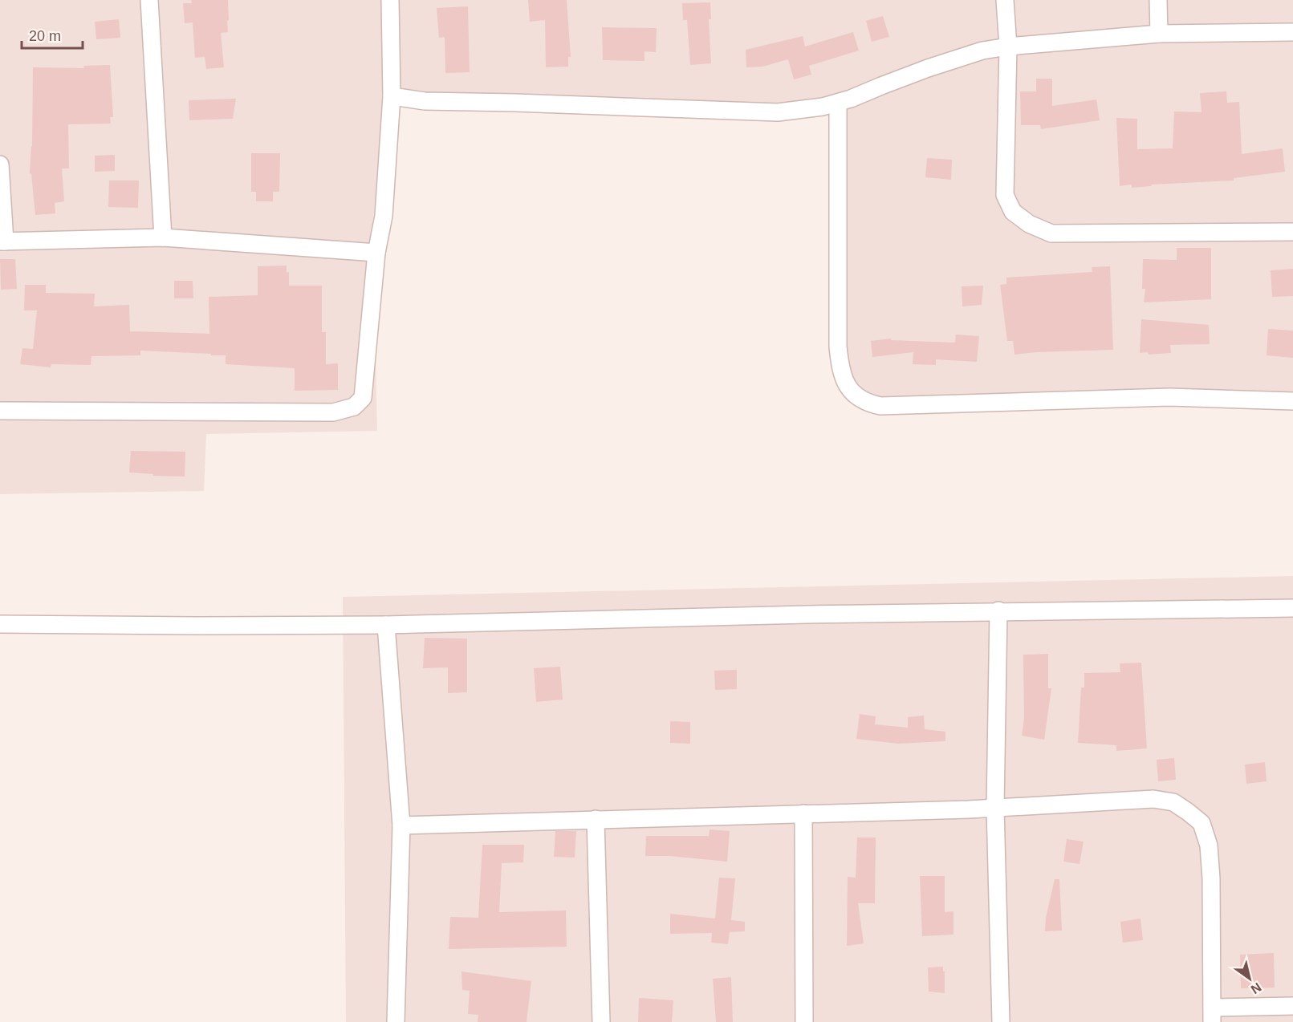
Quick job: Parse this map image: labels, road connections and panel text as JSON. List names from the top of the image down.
{
  "scale_bar": "20 m",
  "north": "bottom right"
}
